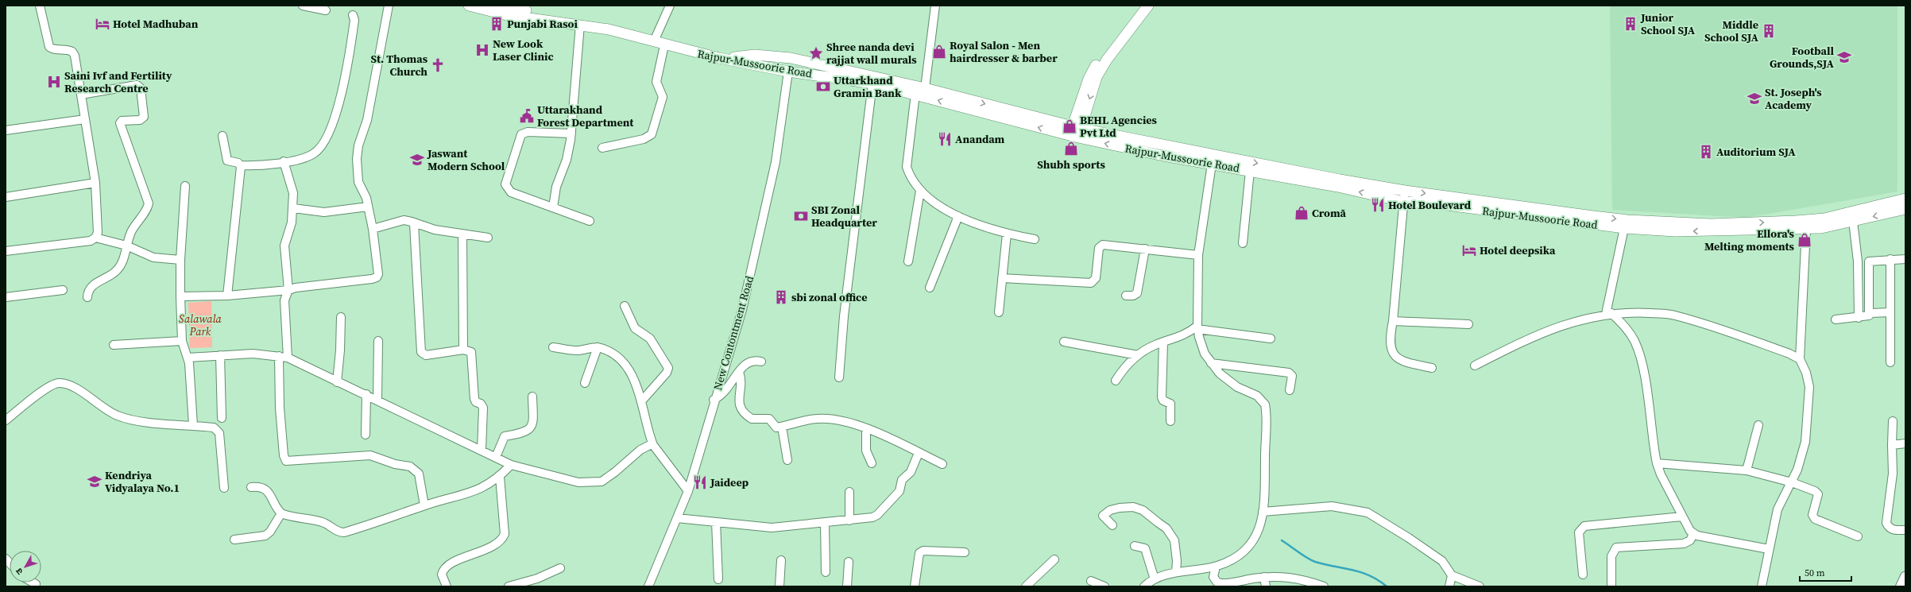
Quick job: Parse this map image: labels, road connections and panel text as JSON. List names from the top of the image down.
{
  "streets": {
    "main road": ["Rajpur-Mussoorie Road"],
    "street": ["New Contontment Road"]
  },
  "crossings": [
    ["Rajpur-Mussoorie Road", "New Contontment Road"]
  ],
  "parks": ["Salawala Park"],
  "places": {
    "hotel": ["Hotel Madhuban", "Hotel deepsika"],
    "building": [
      "Punjabi Rasoi",
      "Junior School SJA",
      "Middle School SJA",
      "Auditorium SJA",
      "sbi zonal office"
    ],
    "hospital": ["New Look Laser Clinic", "Saini Ivf and Fertility Research Centre"],
    "shop": [
      "Royal Salon - Men hairdresser & barber",
      "BEHL Agencies Pvt Ltd",
      "Shubh sports",
      "Cromā",
      "Ellora's Melting moments"
    ],
    "place": ["Shree nanda devi rajjat wall murals"],
    "school or university": [
      "Football Grounds,SJA",
      "St. Joseph's Academy",
      "Jaswant Modern School",
      "Kendriya Vidyalaya No.1"
    ],
    "church": ["St. Thomas Church"],
    "bank": ["Uttarkhand Gramin Bank", "SBI Zonal Headquarter"],
    "public building": ["Uttarakhand Forest Department"],
    "restaurant": ["Anandam", "Hotel Boulevard", "Jaideep"]
  },
  "scale_bar": "50 m",
  "north": "bottom left"
}
